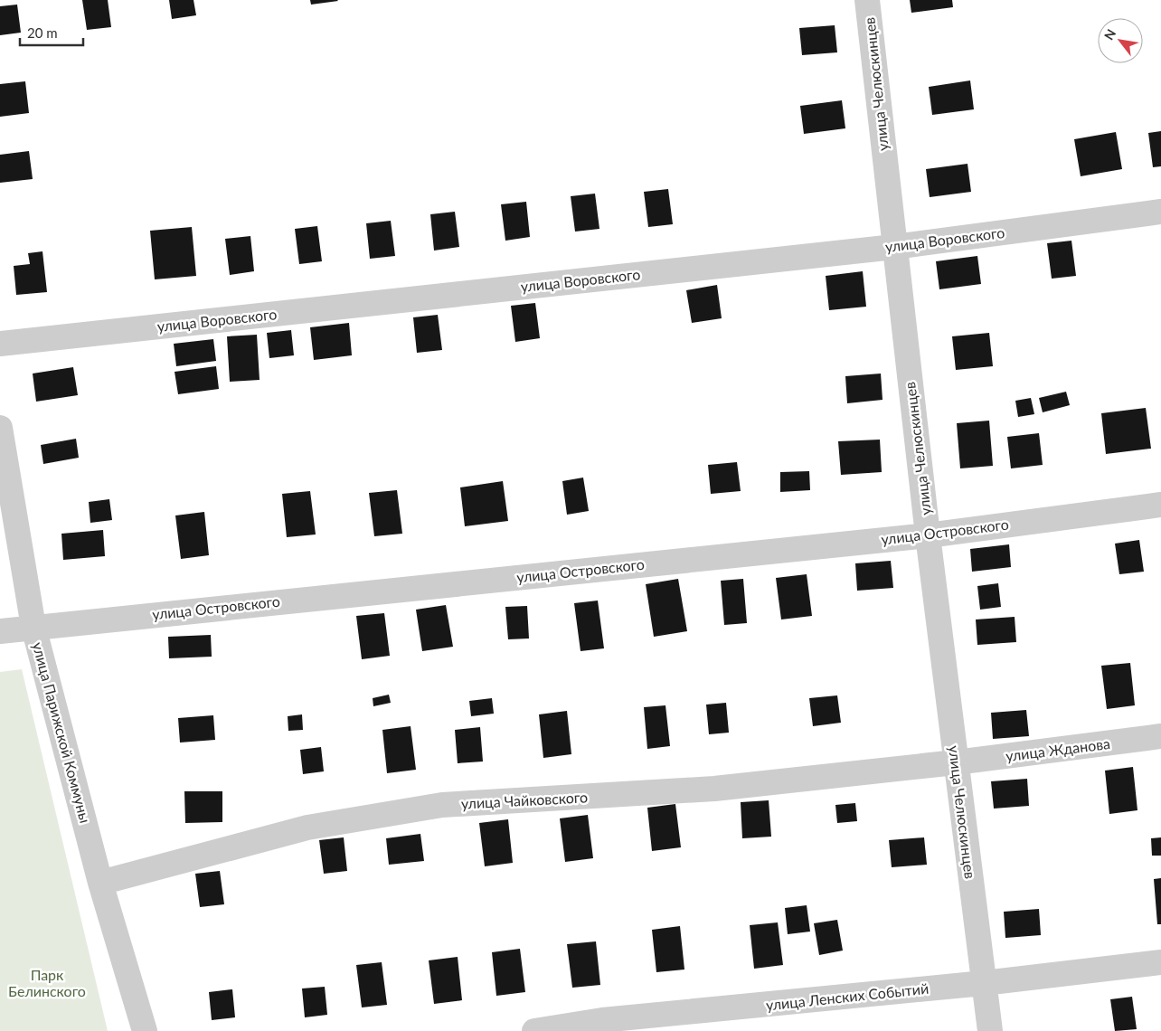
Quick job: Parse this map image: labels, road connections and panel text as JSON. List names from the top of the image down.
{
  "streets": {
    "street": [
      "улица Челюскинцев",
      "улица Воровского",
      "улица Островского",
      "улица Парижской Коммуны",
      "улица Жданова",
      "улица Чайковского",
      "улица Ленских Событий"
    ]
  },
  "crossings": [
    ["улица Челюскинцев", "улица Воровского"],
    ["улица Челюскинцев", "улица Островского"],
    ["улица Челюскинцев", "улица Жданова"],
    ["улица Челюскинцев", "улица Чайковского"],
    ["улица Челюскинцев", "улица Ленских Событий"],
    ["улица Островского", "улица Парижской Коммуны"],
    ["улица Парижской Коммуны", "улица Чайковского"],
    ["улица Жданова", "улица Чайковского"]
  ],
  "parks": ["Парк Белинского"],
  "scale_bar": "20 m",
  "north": "top left"
}
